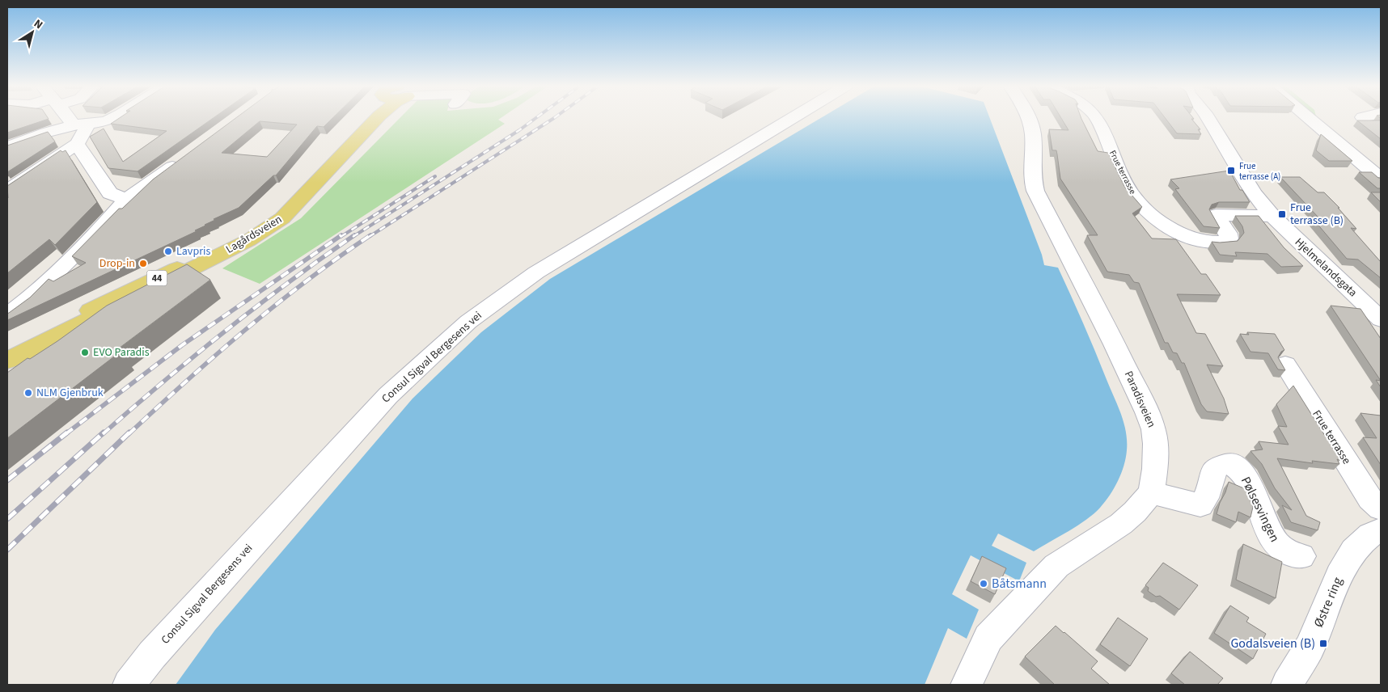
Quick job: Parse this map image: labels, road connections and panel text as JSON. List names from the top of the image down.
{
  "streets": {
    "main road": ["Lagårdsveien", "44"],
    "street": [
      "Frue terrasse",
      "Hjelmelandsgata",
      "Consul Sigval Bergesens vei",
      "Paradisveien",
      "Pølsesvingen",
      "Østre ring"
    ]
  },
  "crossings": [
    ["Frue terrasse", "Hjelmelandsgata"],
    ["Paradisveien", "Pølsesvingen"]
  ],
  "places": {
    "transit": ["Frue terrasse (A)", "Frue terrasse (B)", "Godalsveien (B)"],
    "other": [
      "Lavpris",
      "Drop-in",
      "EVO Paradis",
      "NLM Gjenbruk",
      "Båtsmann"
    ]
  },
  "north": "top right"
}
